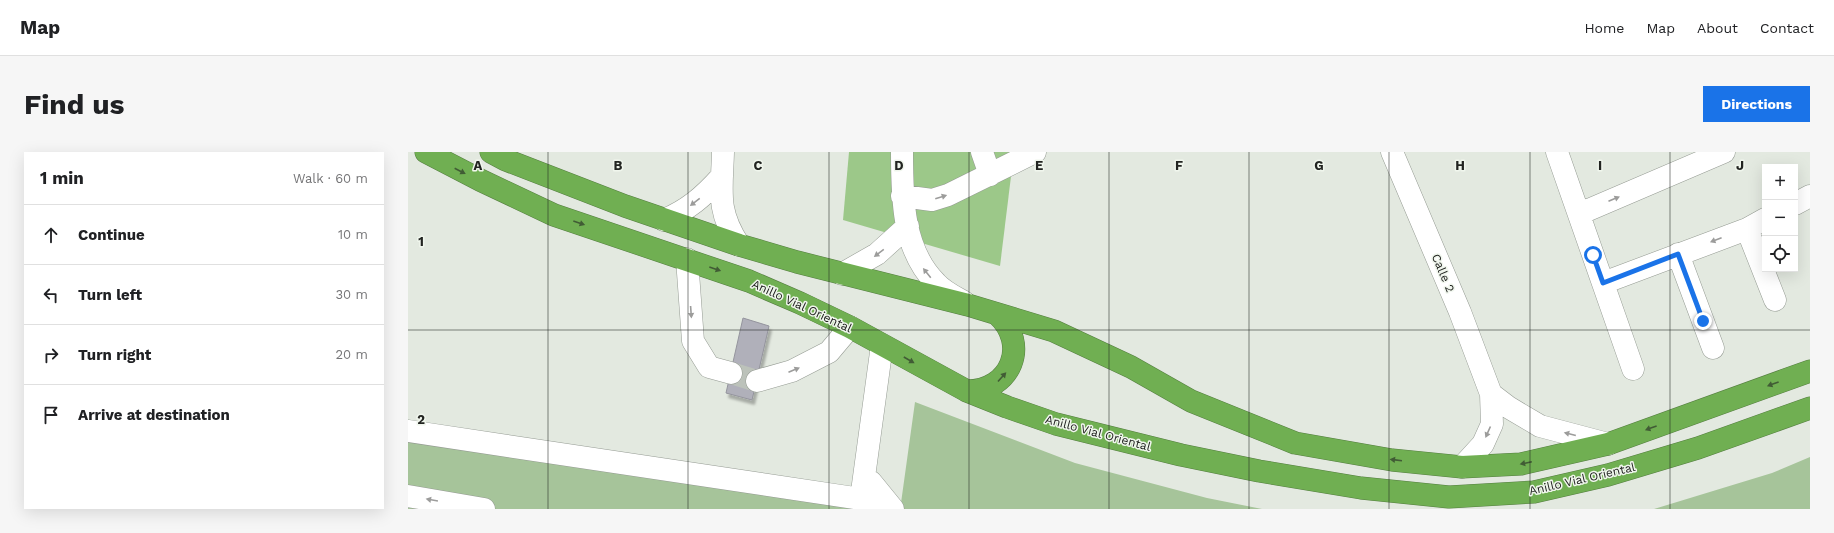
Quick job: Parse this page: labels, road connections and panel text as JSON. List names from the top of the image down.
{
  "streets": {
    "highway": ["Anillo Vial Oriental"],
    "street": ["Calle 2"]
  },
  "page": {
    "header": "Map",
    "nav": [
      "Home",
      "Map",
      "About",
      "Contact"
    ],
    "buttons": "Directions",
    "title": "Find us",
    "heading": ["1 min", "Walk · 60 m"],
    "map_buttons": ["+", "−"],
    "list": [
      ["Continue", "10 m"],
      ["Turn left", "30 m"],
      ["Turn right", "20 m"],
      "Arrive at destination"
    ]
  },
  "grid": {
    "columns": [
      "A",
      "B",
      "C",
      "D",
      "E",
      "F",
      "G",
      "H",
      "I",
      "J"
    ],
    "rows": ["1", "2"]
  }
}
